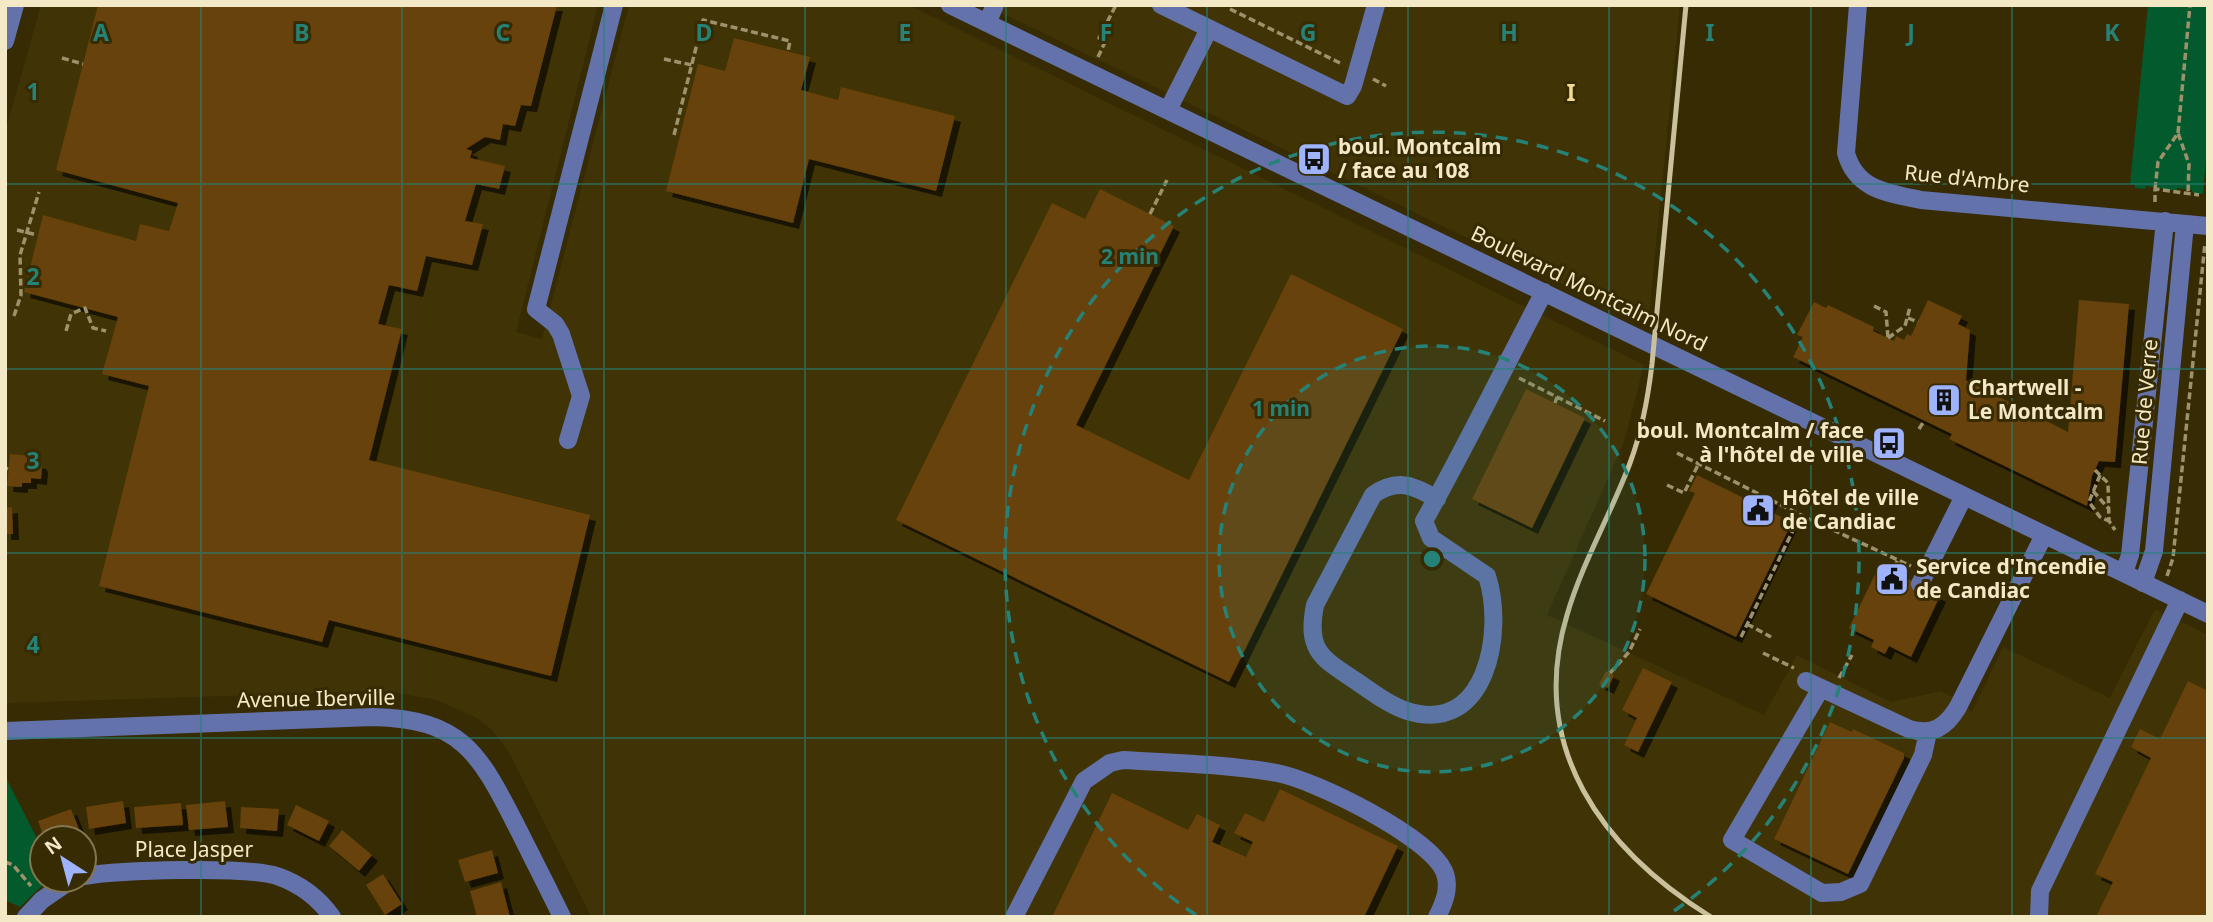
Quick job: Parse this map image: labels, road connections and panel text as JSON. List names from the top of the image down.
{
  "streets": {
    "street": [
      "Rue d'Ambre",
      "Boulevard Montcalm Nord",
      "Rue de Verre",
      "Avenue Iberville",
      "Place Jasper"
    ]
  },
  "crossings": [
    ["Rue d'Ambre", "Rue de Verre"],
    ["Boulevard Montcalm Nord", "Rue de Verre"]
  ],
  "districts": ["I"],
  "places": {
    "bus stop": ["boul. Montcalm / face au 108", "boul. Montcalm / face à l'hôtel de ville"],
    "building": ["Chartwell - Le Montcalm"],
    "public building": ["Hôtel de ville de Candiac", "Service d'Incendie de Candiac"]
  },
  "north": "top left",
  "grid": {
    "columns": [
      "A",
      "B",
      "C",
      "D",
      "E",
      "F",
      "G",
      "H",
      "I",
      "J",
      "K"
    ],
    "rows": [
      "1",
      "2",
      "3",
      "4"
    ]
  },
  "rings": ["2 min", "1 min"]
}
